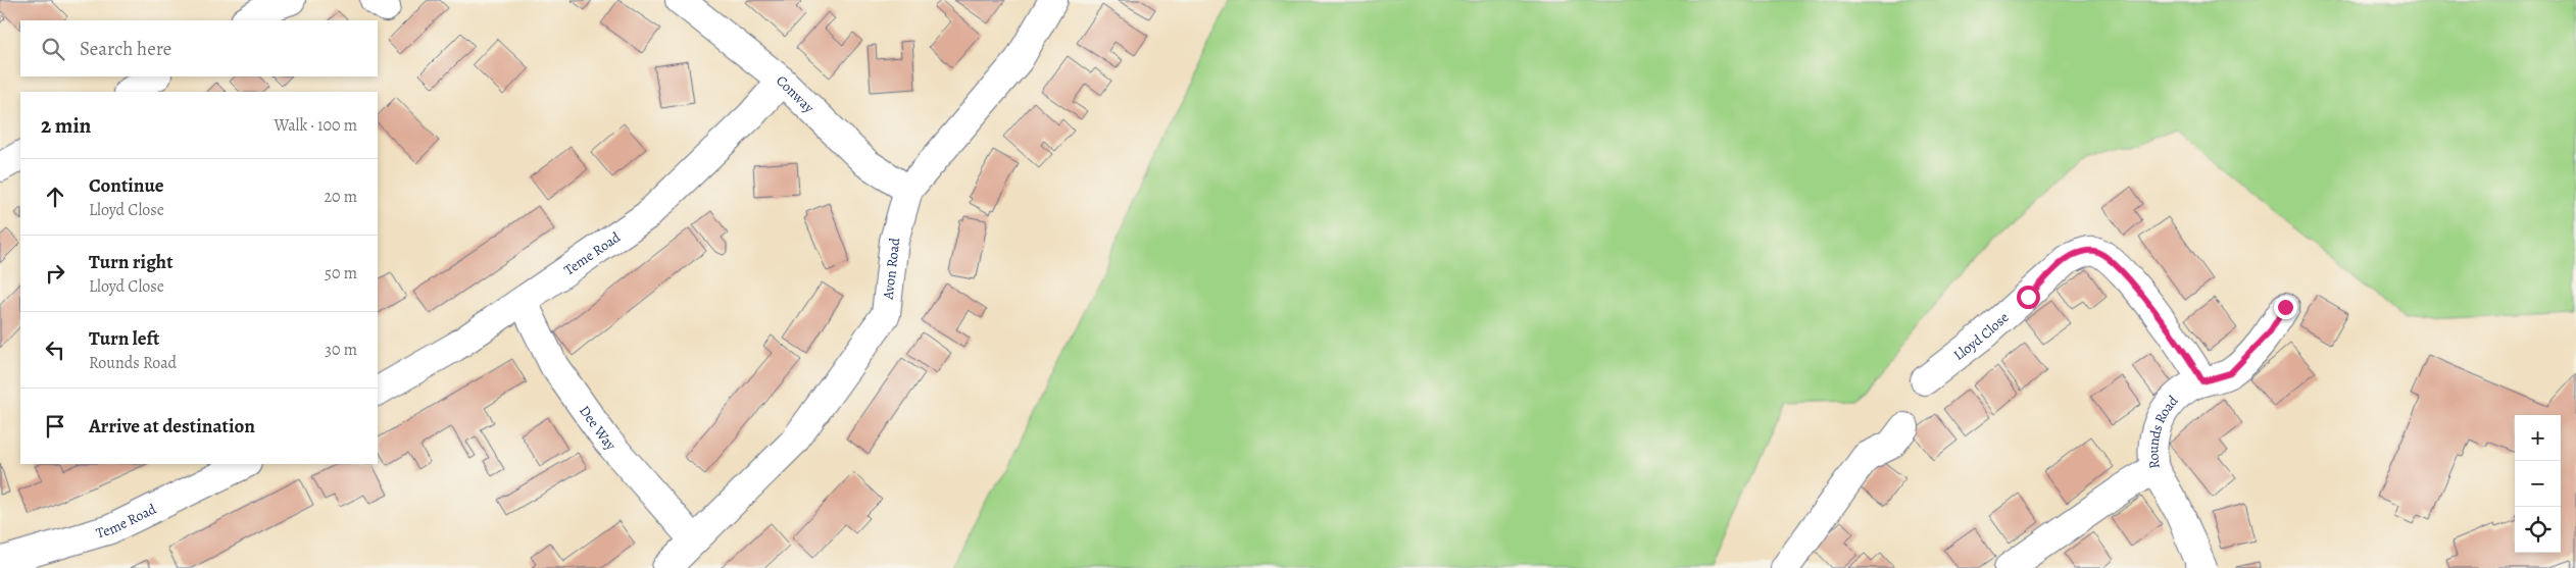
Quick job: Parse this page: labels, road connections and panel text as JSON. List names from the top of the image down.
{
  "streets": {
    "street": [
      "Conway",
      "Teme Road",
      "Avon Road",
      "Lloyd Close",
      "Dee Way",
      "Rounds Road"
    ]
  },
  "crossings": [
    ["Conway", "Teme Road"],
    ["Conway", "Avon Road"],
    ["Teme Road", "Dee Way"],
    ["Avon Road", "Dee Way"],
    ["Lloyd Close", "Rounds Road"]
  ],
  "page": {
    "search": "Search here",
    "heading": ["2 min", "Walk · 100 m"],
    "list": [
      ["Continue", "Lloyd Close", "20 m"],
      ["Turn right", "Lloyd Close", "50 m"],
      ["Turn left", "Rounds Road", "30 m"],
      "Arrive at destination"
    ],
    "map_buttons": ["+", "−"]
  }
}
